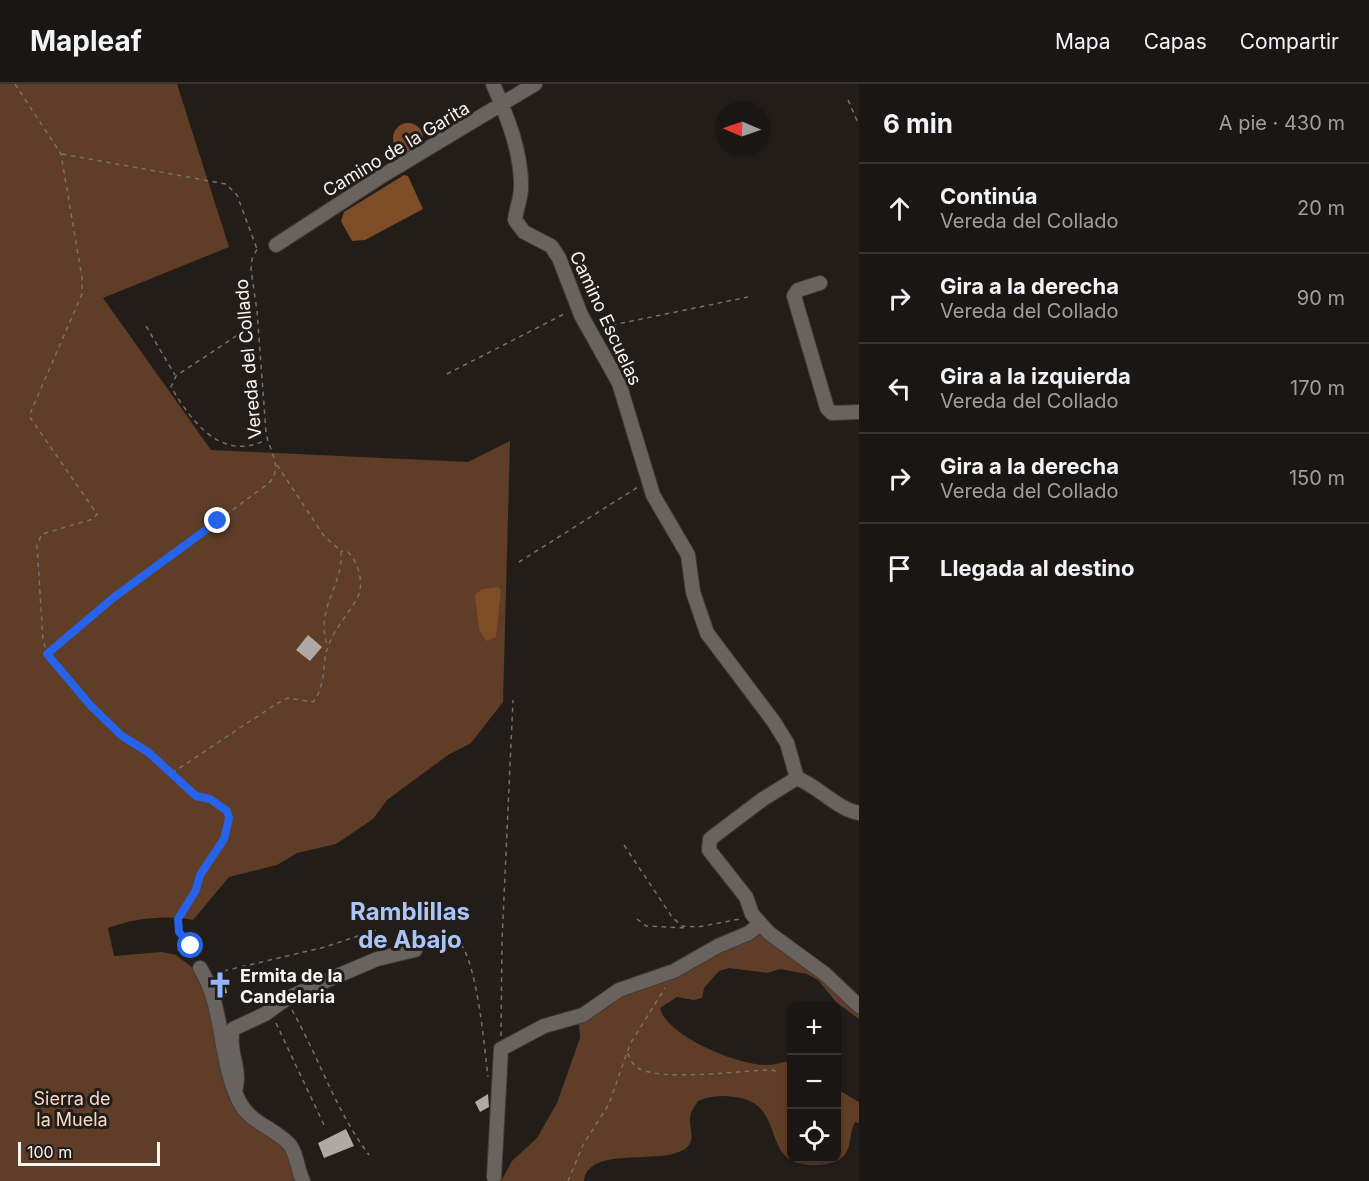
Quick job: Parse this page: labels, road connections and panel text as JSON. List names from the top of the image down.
{
  "streets": {
    "street": ["Camino de la Garita", "Camino Escuelas"],
    "path": ["Vereda del Collado"]
  },
  "crossings": [
    ["Camino de la Garita", "Camino Escuelas"]
  ],
  "districts": ["Ramblillas de Abajo"],
  "parks": ["Sierra de la Muela"],
  "places": {
    "church": ["Ermita de la Candelaria"]
  },
  "scale_bar": "100 m",
  "north": "left",
  "page": {
    "header": "Mapleaf",
    "nav": ["Mapa", "Capas", "Compartir"],
    "heading": ["6 min", "A pie · 430 m"],
    "list": [
      ["Continúa", "Vereda del Collado", "20 m"],
      ["Gira a la derecha", "Vereda del Collado", "90 m"],
      ["Gira a la izquierda", "Vereda del Collado", "170 m"],
      ["Gira a la derecha", "Vereda del Collado", "150 m"],
      "Llegada al destino"
    ],
    "map_buttons": ["+", "−"],
    "scale": "100 m"
  }
}
